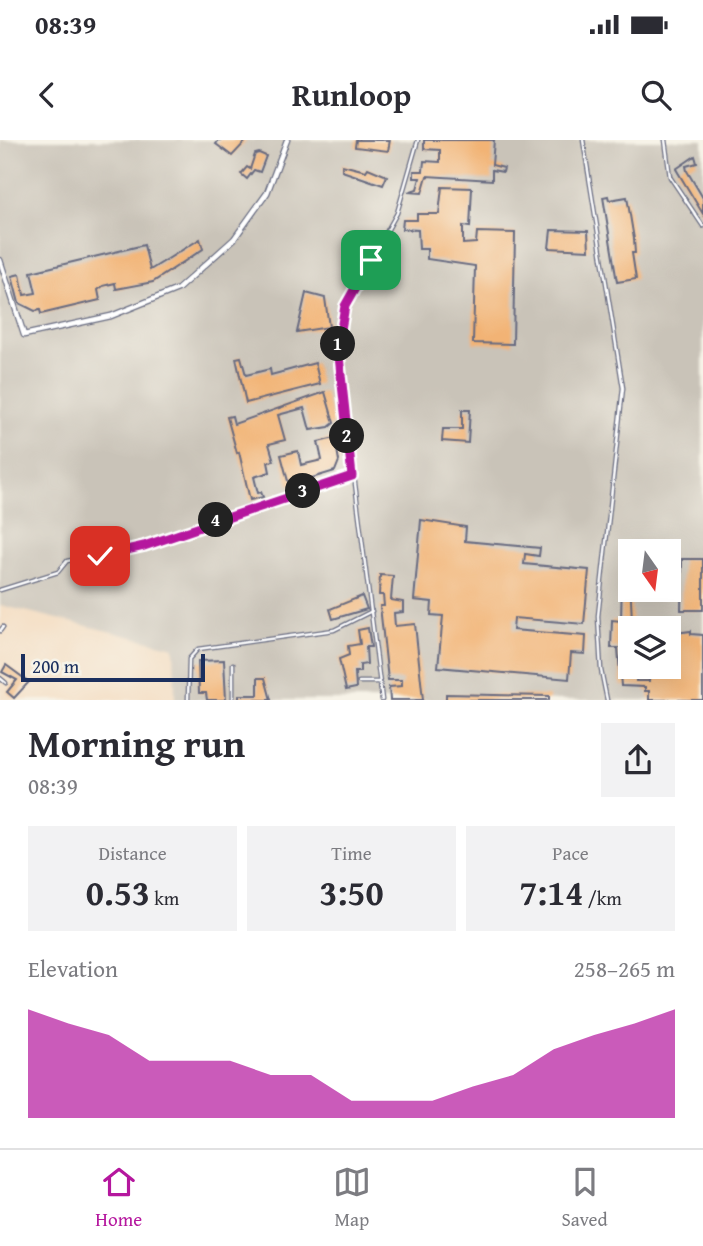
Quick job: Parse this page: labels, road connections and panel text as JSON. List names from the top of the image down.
{
  "scale_bar": "200 m",
  "north": "bottom",
  "page": {
    "status": "08:39",
    "header": "Runloop",
    "pins": [
      "1",
      "2",
      "3",
      "4"
    ],
    "scale": "200 m",
    "heading": ["Morning run", "08:39"],
    "stats": [
      ["Distance", "0.53 km"],
      ["Time", "3:50"],
      ["Pace", "7:14 /km"]
    ],
    "chart": ["Elevation", "258–265 m"],
    "tabs": ["Home", "Map", "Saved"]
  }
}
